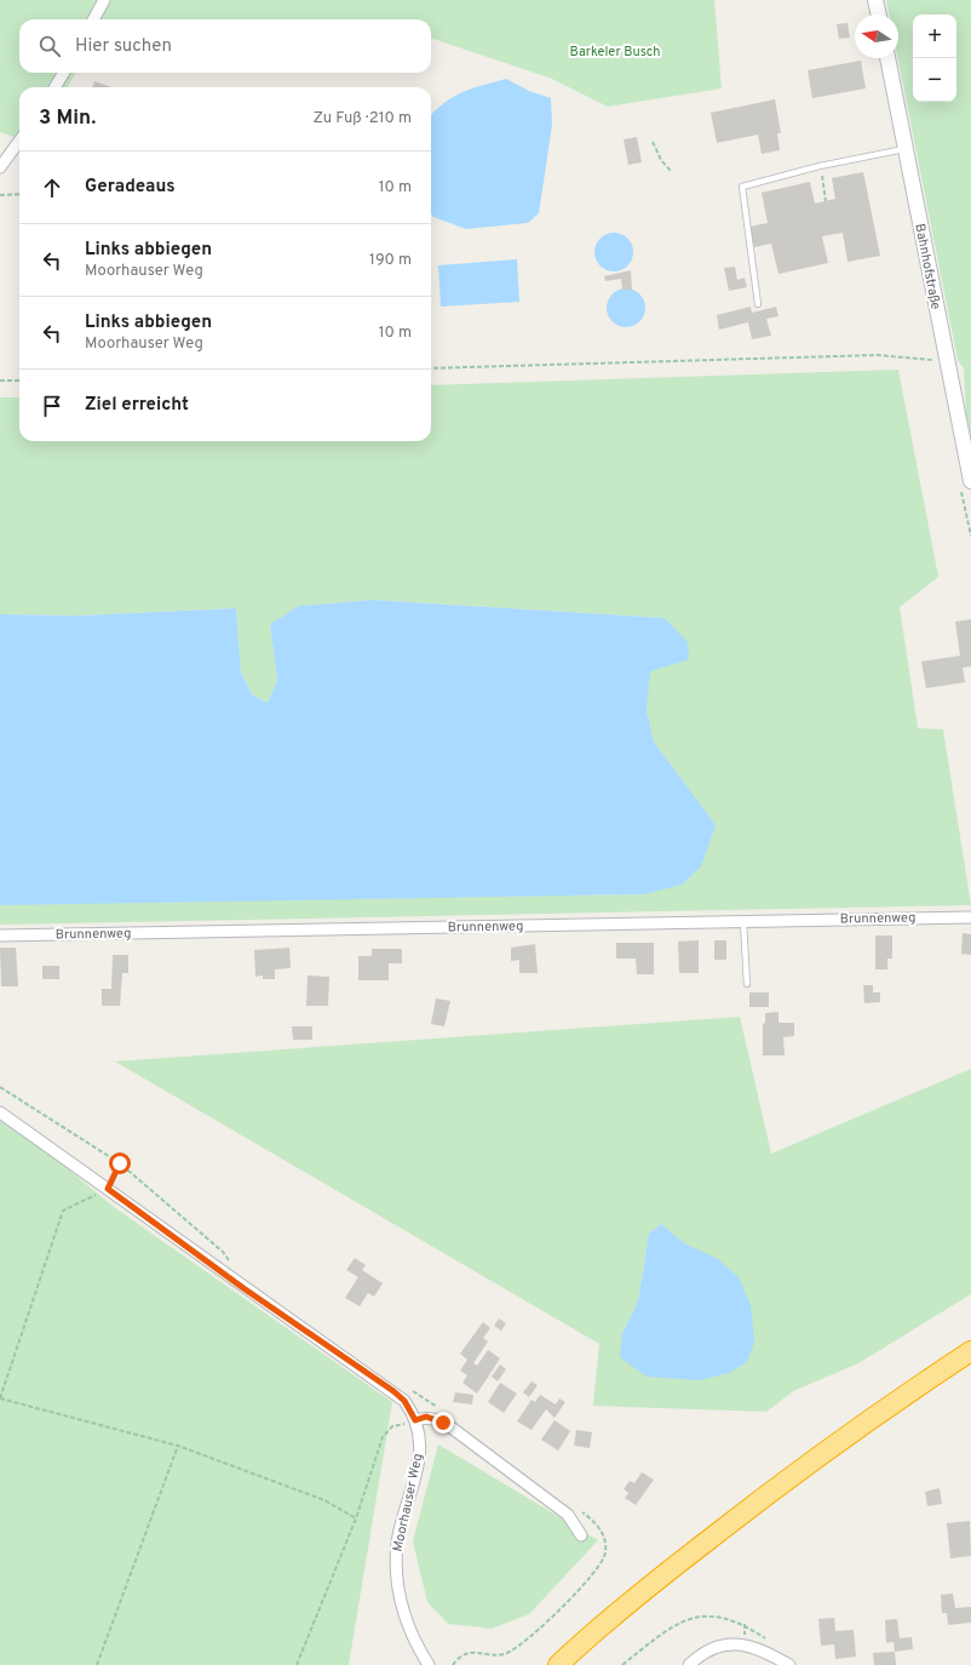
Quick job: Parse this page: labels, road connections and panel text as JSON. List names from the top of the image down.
{
  "streets": {
    "street": ["Bahnhofstraße", "Brunnenweg", "Moorhauser Weg"]
  },
  "parks": ["Barkeler Busch"],
  "north": "left",
  "page": {
    "map_buttons": ["+", "−"],
    "search": "Hier suchen",
    "heading": ["3 Min.", "Zu Fuß · 210 m"],
    "list": [
      ["Geradeaus", "10 m"],
      ["Links abbiegen", "Moorhauser Weg", "190 m"],
      ["Links abbiegen", "Moorhauser Weg", "10 m"],
      "Ziel erreicht"
    ]
  }
}
